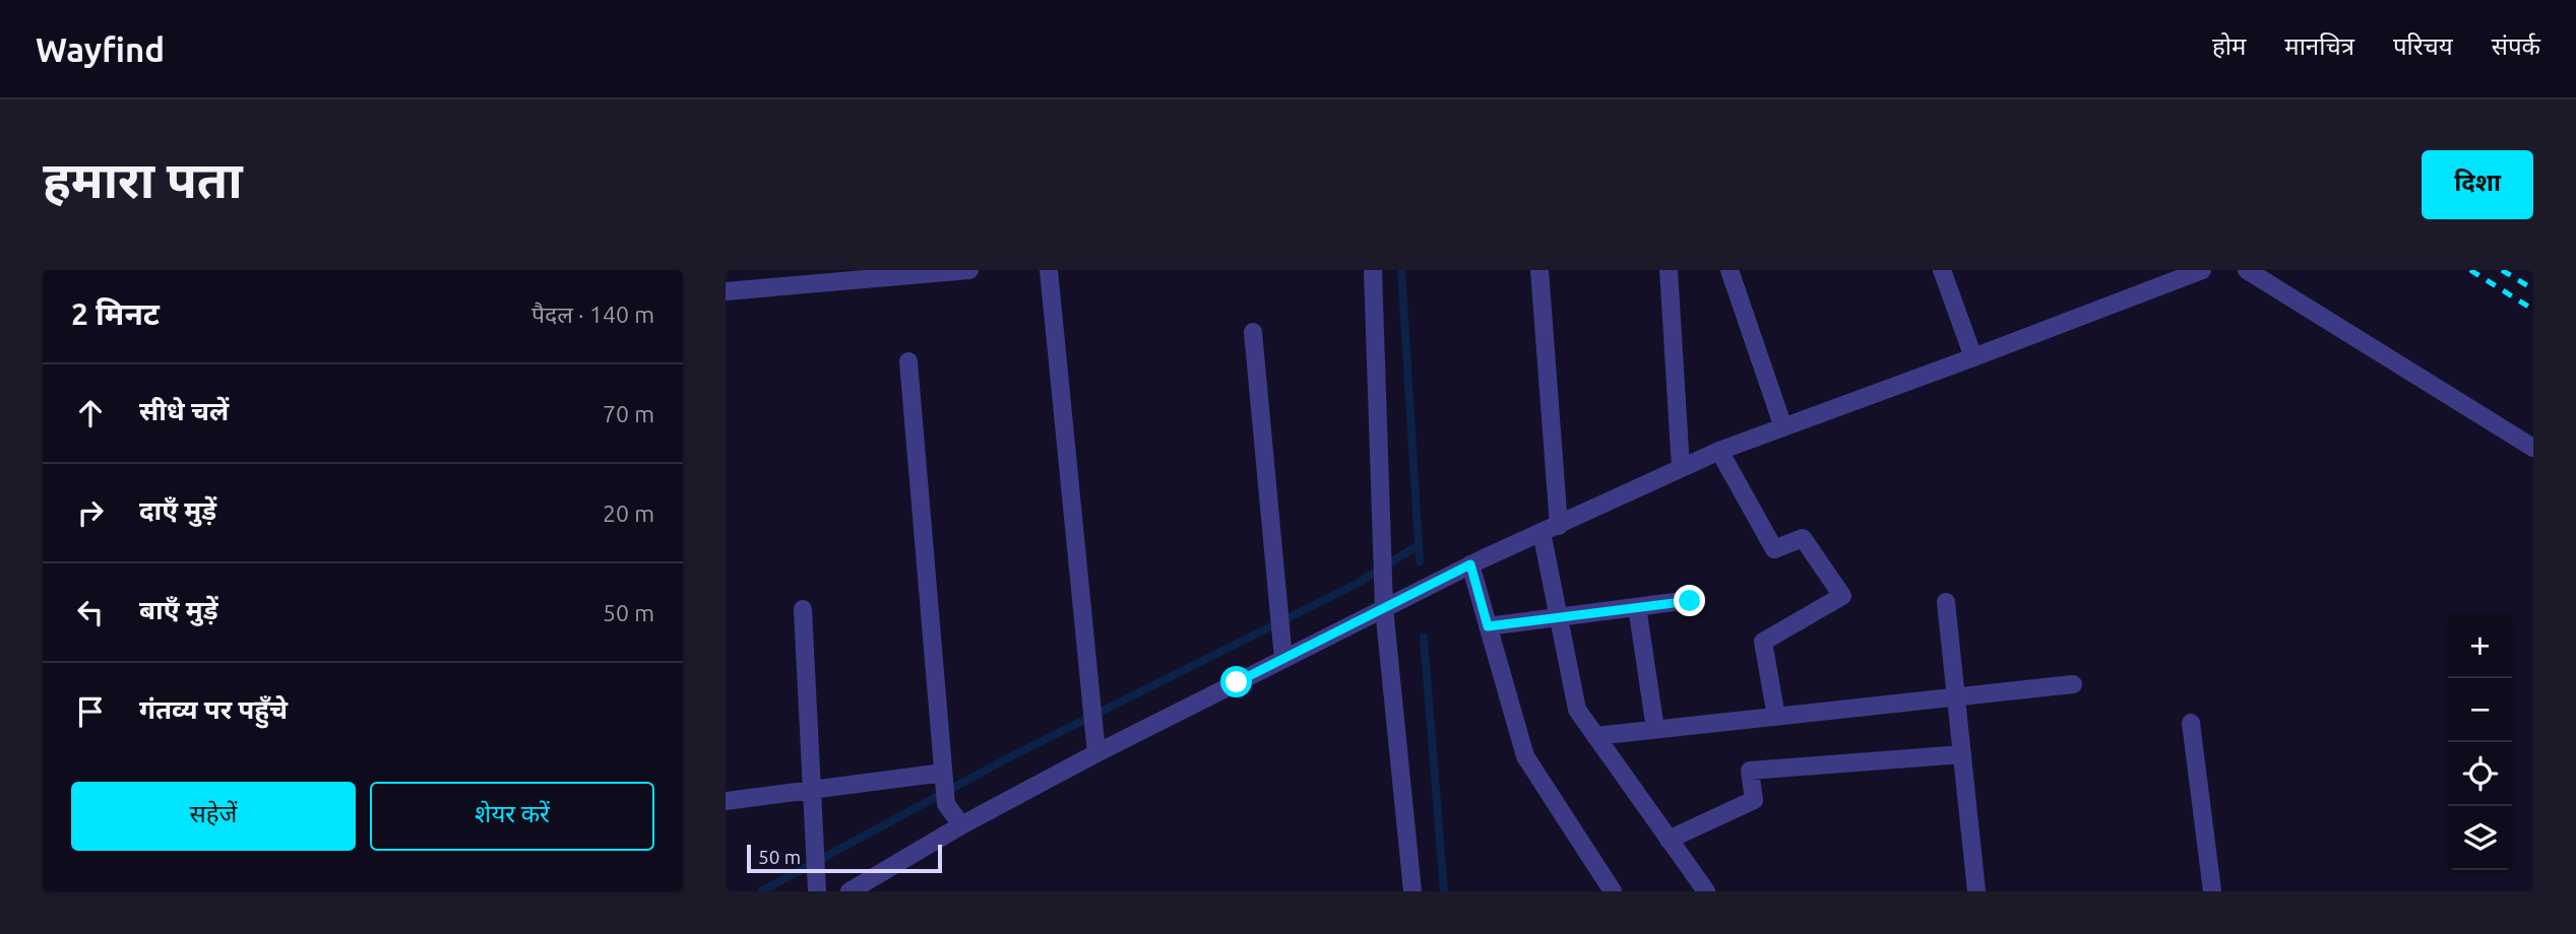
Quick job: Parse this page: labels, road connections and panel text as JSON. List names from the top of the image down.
{
  "scale_bar": "50 m",
  "page": {
    "header": "Wayfind",
    "nav": [
      "होम",
      "मानचित्र",
      "परिचय",
      "संपर्क"
    ],
    "buttons": [
      "दिशा",
      ["सहेजें", "शेयर करें"]
    ],
    "title": "हमारा पता",
    "heading": ["2 मिनट", "पैदल · 140 m"],
    "list": [
      ["सीधे चलें", "70 m"],
      ["दाएँ मुड़ें", "20 m"],
      ["बाएँ मुड़ें", "50 m"],
      "गंतव्य पर पहुँचे"
    ],
    "map_buttons": ["+", "−"],
    "scale": "50 m"
  }
}
